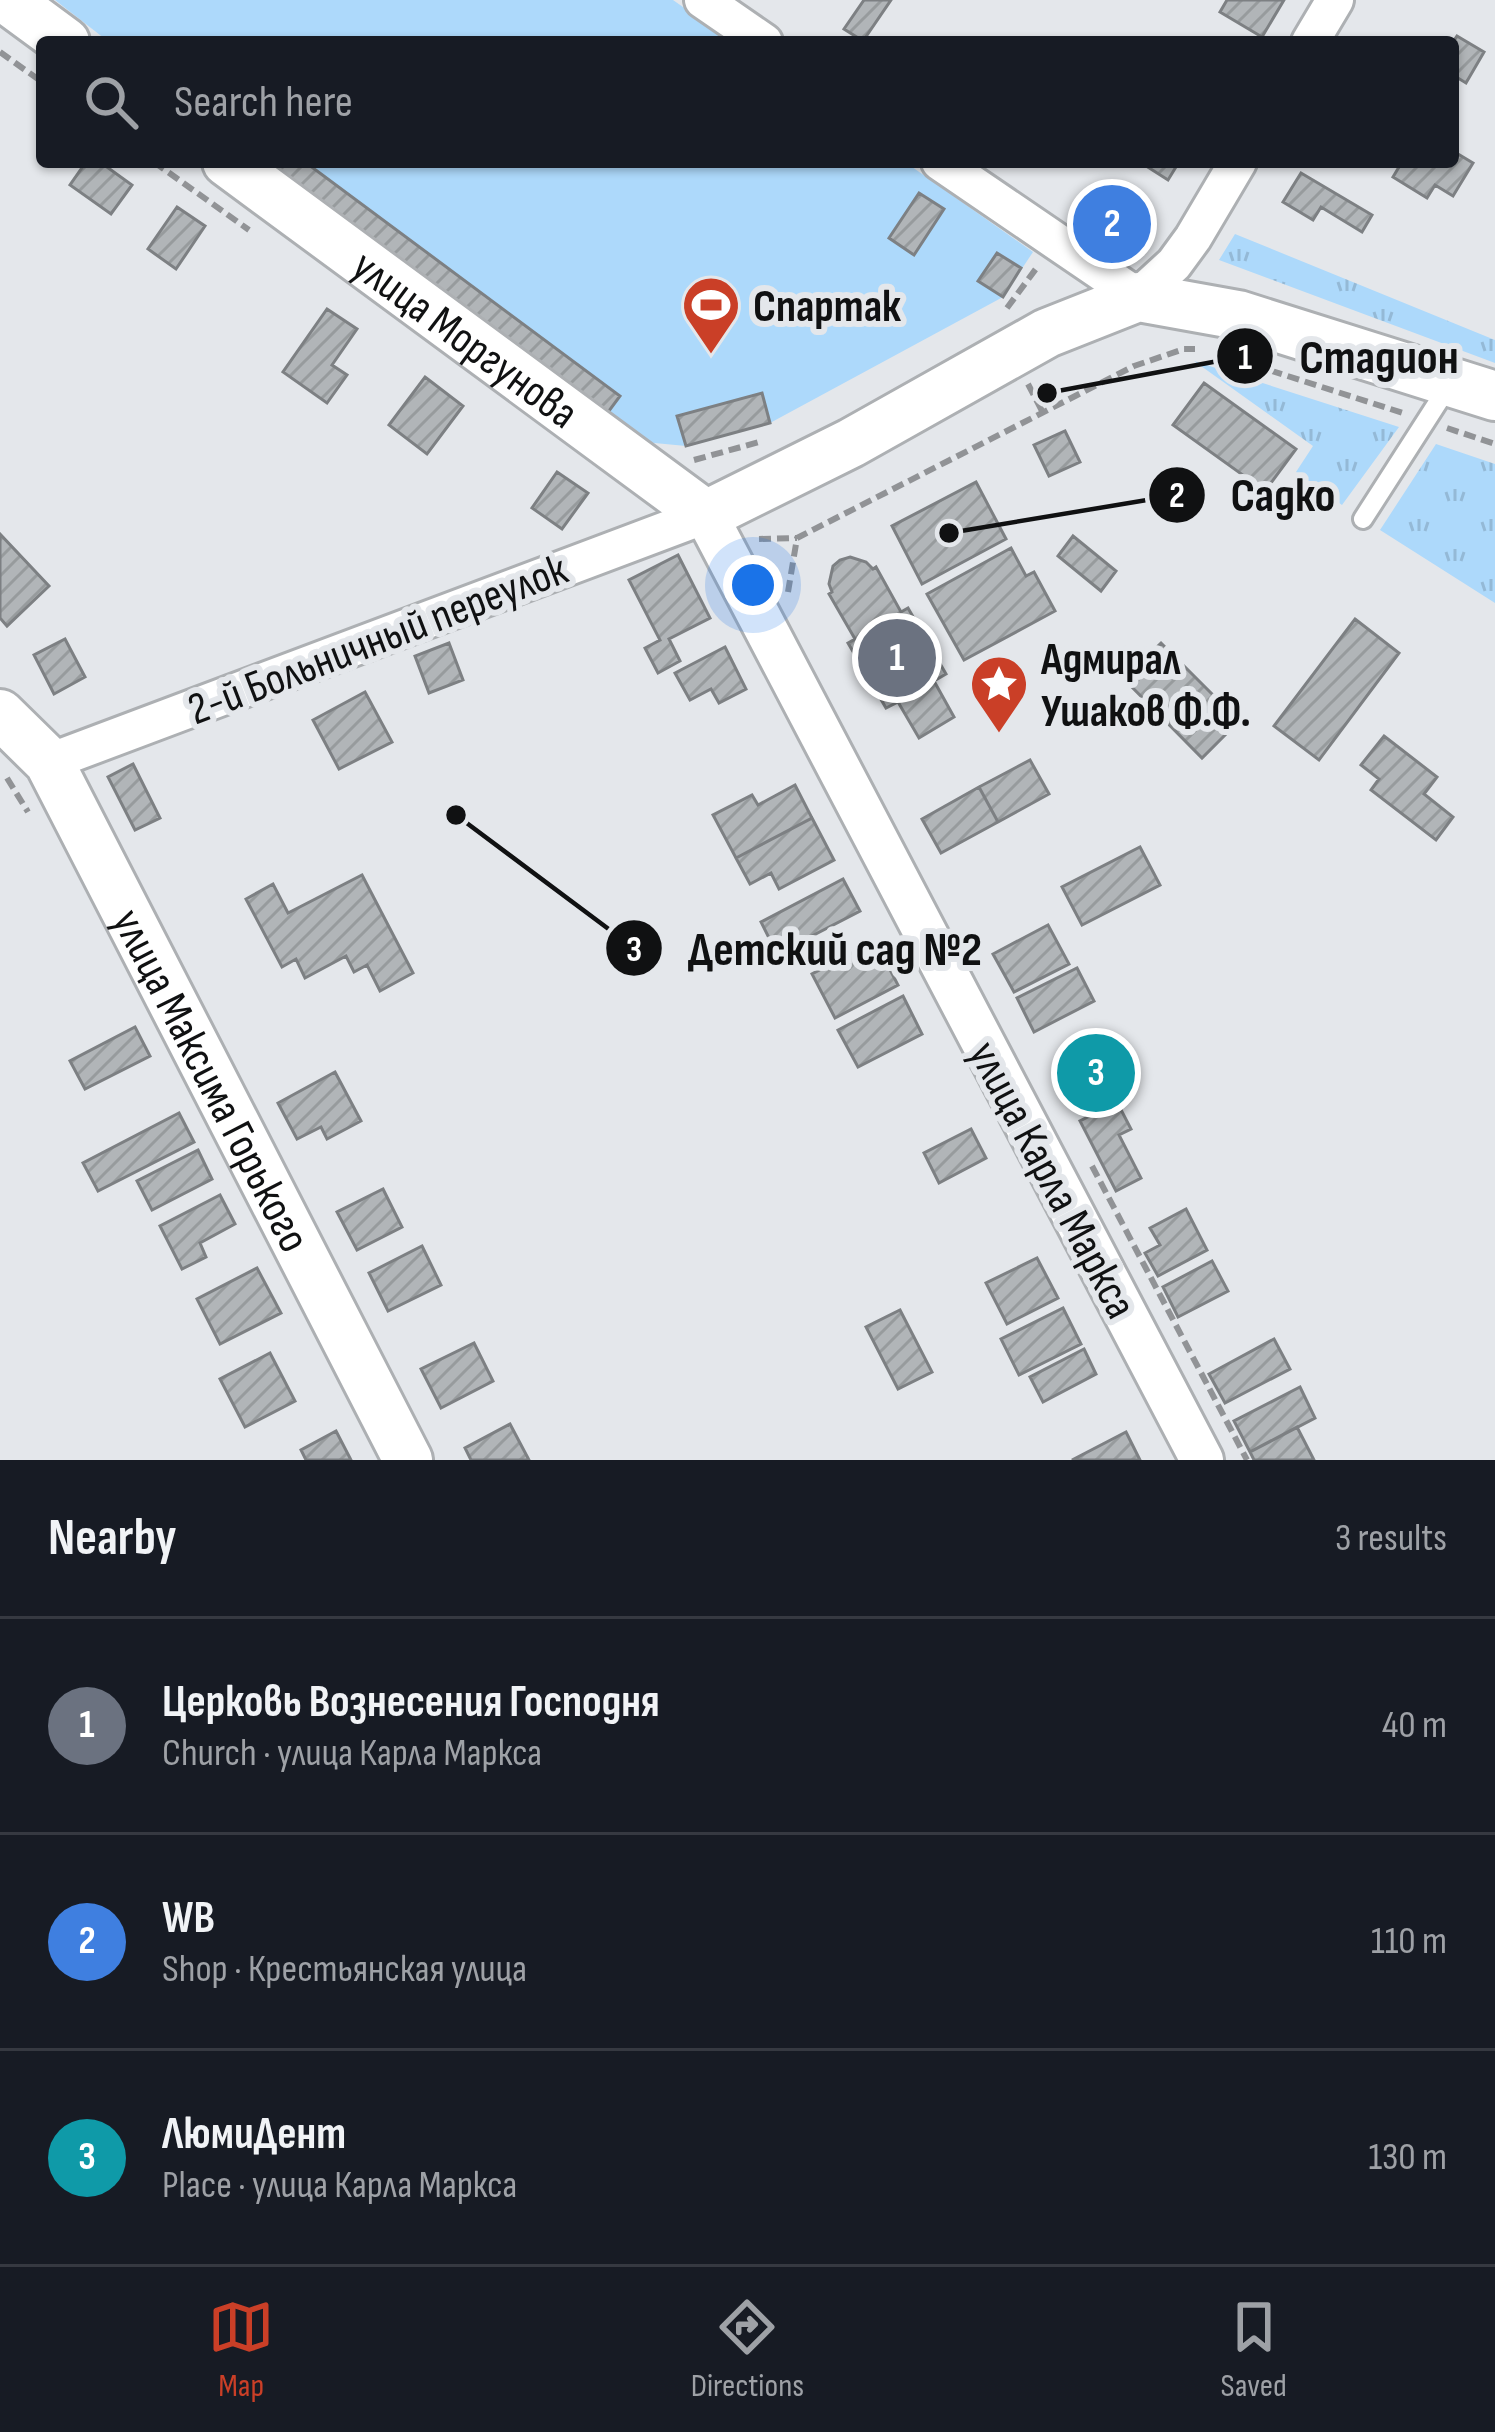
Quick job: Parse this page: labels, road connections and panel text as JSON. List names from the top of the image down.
{
  "streets": {
    "main road": ["улица Моргунова", "улица Максима Горького"],
    "street": ["2-й Больничный переулок", "улица Карла Маркса"]
  },
  "crossings": [
    ["улица Моргунова", "2-й Больничный переулок"],
    ["улица Моргунова", "улица Карла Маркса"],
    ["2-й Больничный переулок", "улица Максима Горького"],
    ["2-й Больничный переулок", "улица Карла Маркса"]
  ],
  "places": {
    "sports": ["Спартак"],
    "other": ["Стадион", "Садко", "Детский сад №2"],
    "place": ["Адмирал Ушаков Ф.Ф."]
  },
  "page": {
    "search": "Search here",
    "pins": ["2", "1", "3"],
    "heading": ["Nearby", "3 results"],
    "list": [
      {
        "mark": "1",
        "name": "Церковь Вознесения Господня",
        "note": "Church · улица Карла Маркса",
        "value": "40 m"
      },
      {
        "mark": "2",
        "name": "WB",
        "note": "Shop · Крестьянская улица",
        "value": "110 m"
      },
      {
        "mark": "3",
        "name": "ЛюмиДент",
        "note": "Place · улица Карла Маркса",
        "value": "130 m"
      }
    ],
    "nav": ["Map", "Directions", "Saved"]
  }
}
